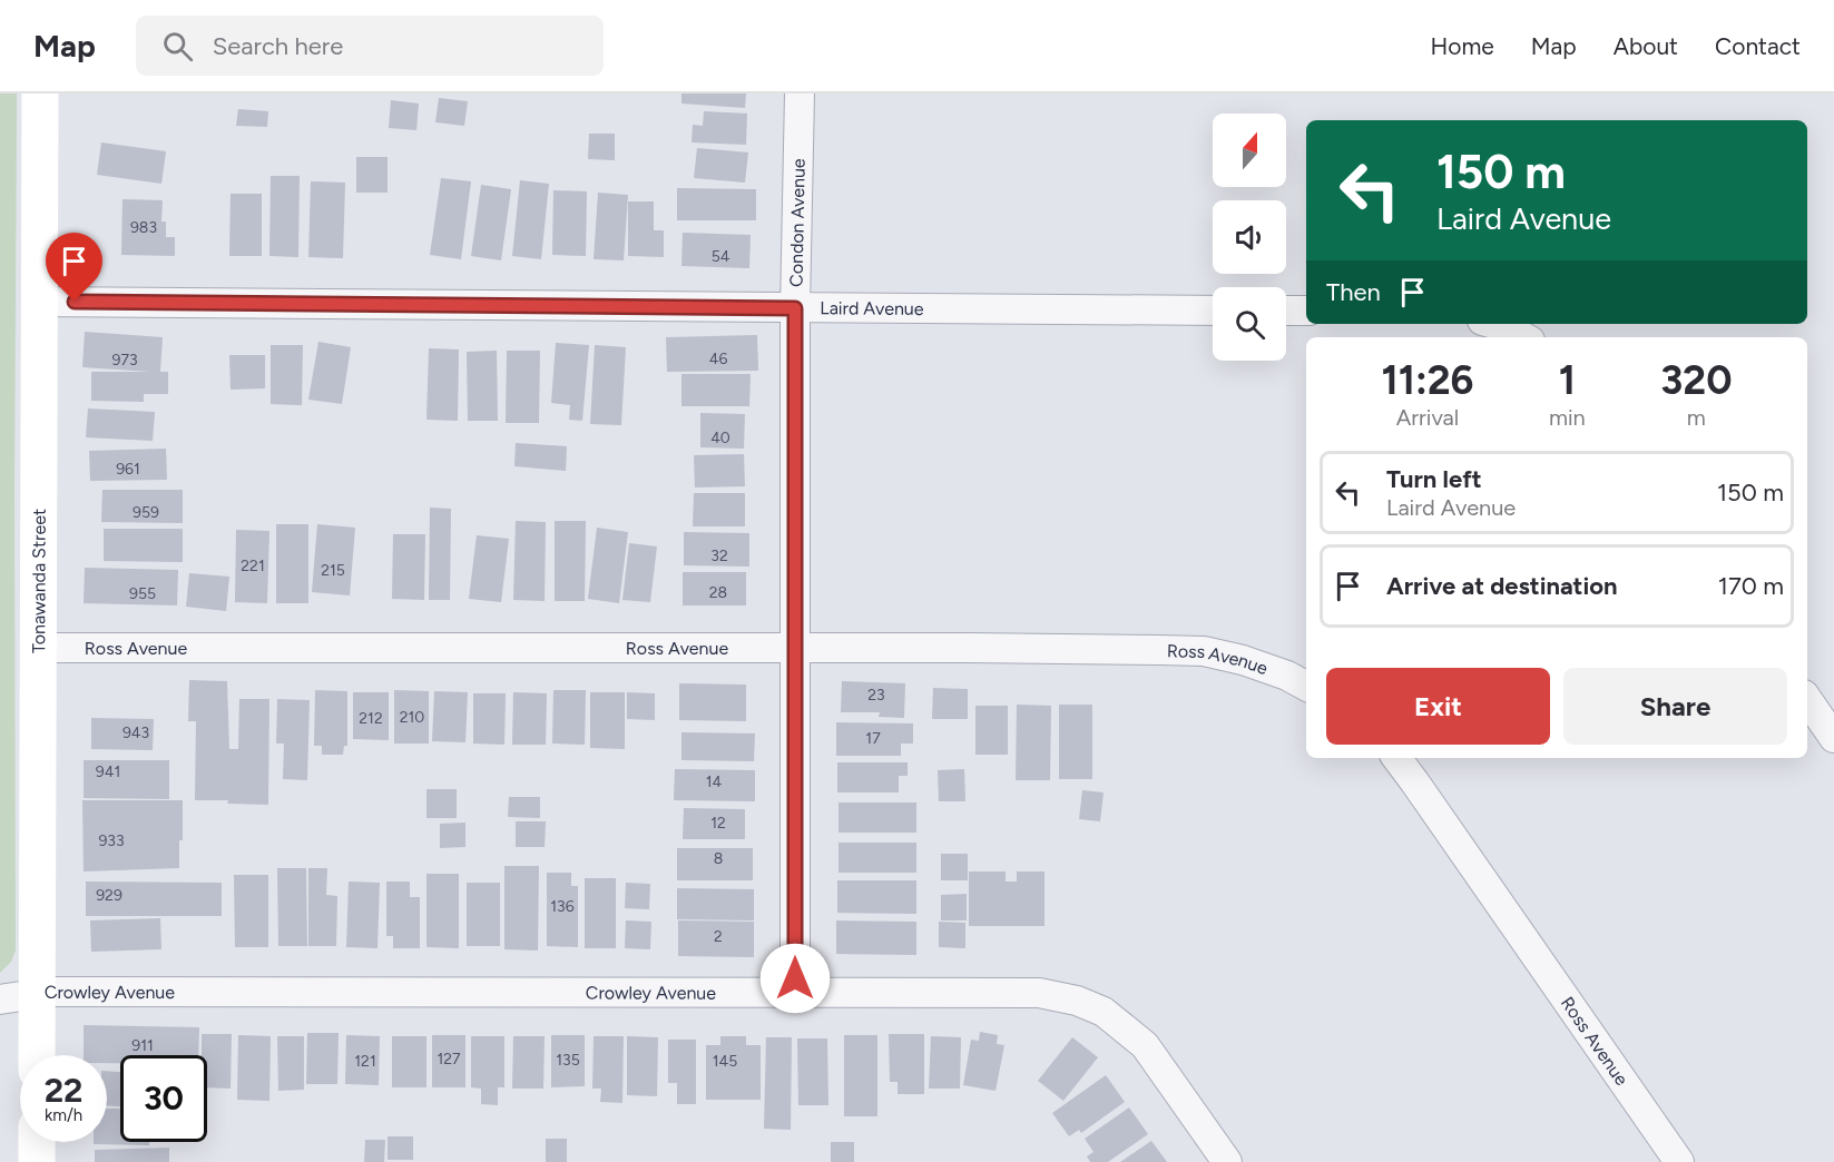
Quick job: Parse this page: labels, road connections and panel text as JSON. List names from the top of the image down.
{
  "streets": {
    "street": [
      "Condon Avenue",
      "Laird Avenue",
      "Tonawanda Street",
      "Ross Avenue",
      "Crowley Avenue"
    ]
  },
  "crossings": [
    ["Condon Avenue", "Laird Avenue"],
    ["Condon Avenue", "Ross Avenue"],
    ["Condon Avenue", "Crowley Avenue"],
    ["Laird Avenue", "Tonawanda Street"],
    ["Tonawanda Street", "Ross Avenue"],
    ["Tonawanda Street", "Crowley Avenue"]
  ],
  "house_numbers": [
    "983",
    "54",
    "46",
    "973",
    "40",
    "961",
    "959",
    "32",
    "221",
    "215",
    "28",
    "955",
    "23",
    "210",
    "212",
    "943",
    "17",
    "941",
    "14",
    "12",
    "933",
    "8",
    "929",
    "136",
    "2",
    "911",
    "127",
    "135",
    "121",
    "145"
  ],
  "north": "top",
  "page": {
    "header": "Map",
    "search": "Search here",
    "nav": [
      "Home",
      "Map",
      "About",
      "Contact"
    ],
    "turn": ["150 m", "Laird Avenue"],
    "then": "Then",
    "eta": [
      "11:26",
      "Arrival",
      "1",
      "min",
      "320",
      "m"
    ],
    "list": [
      {
        "name": "Turn left",
        "note": "Laird Avenue",
        "value": "150 m"
      },
      {
        "name": "Arrive at destination",
        "value": "170 m"
      }
    ],
    "buttons": ["Exit", "Share"],
    "speed": "22 km/h",
    "limit": "30"
  }
}
